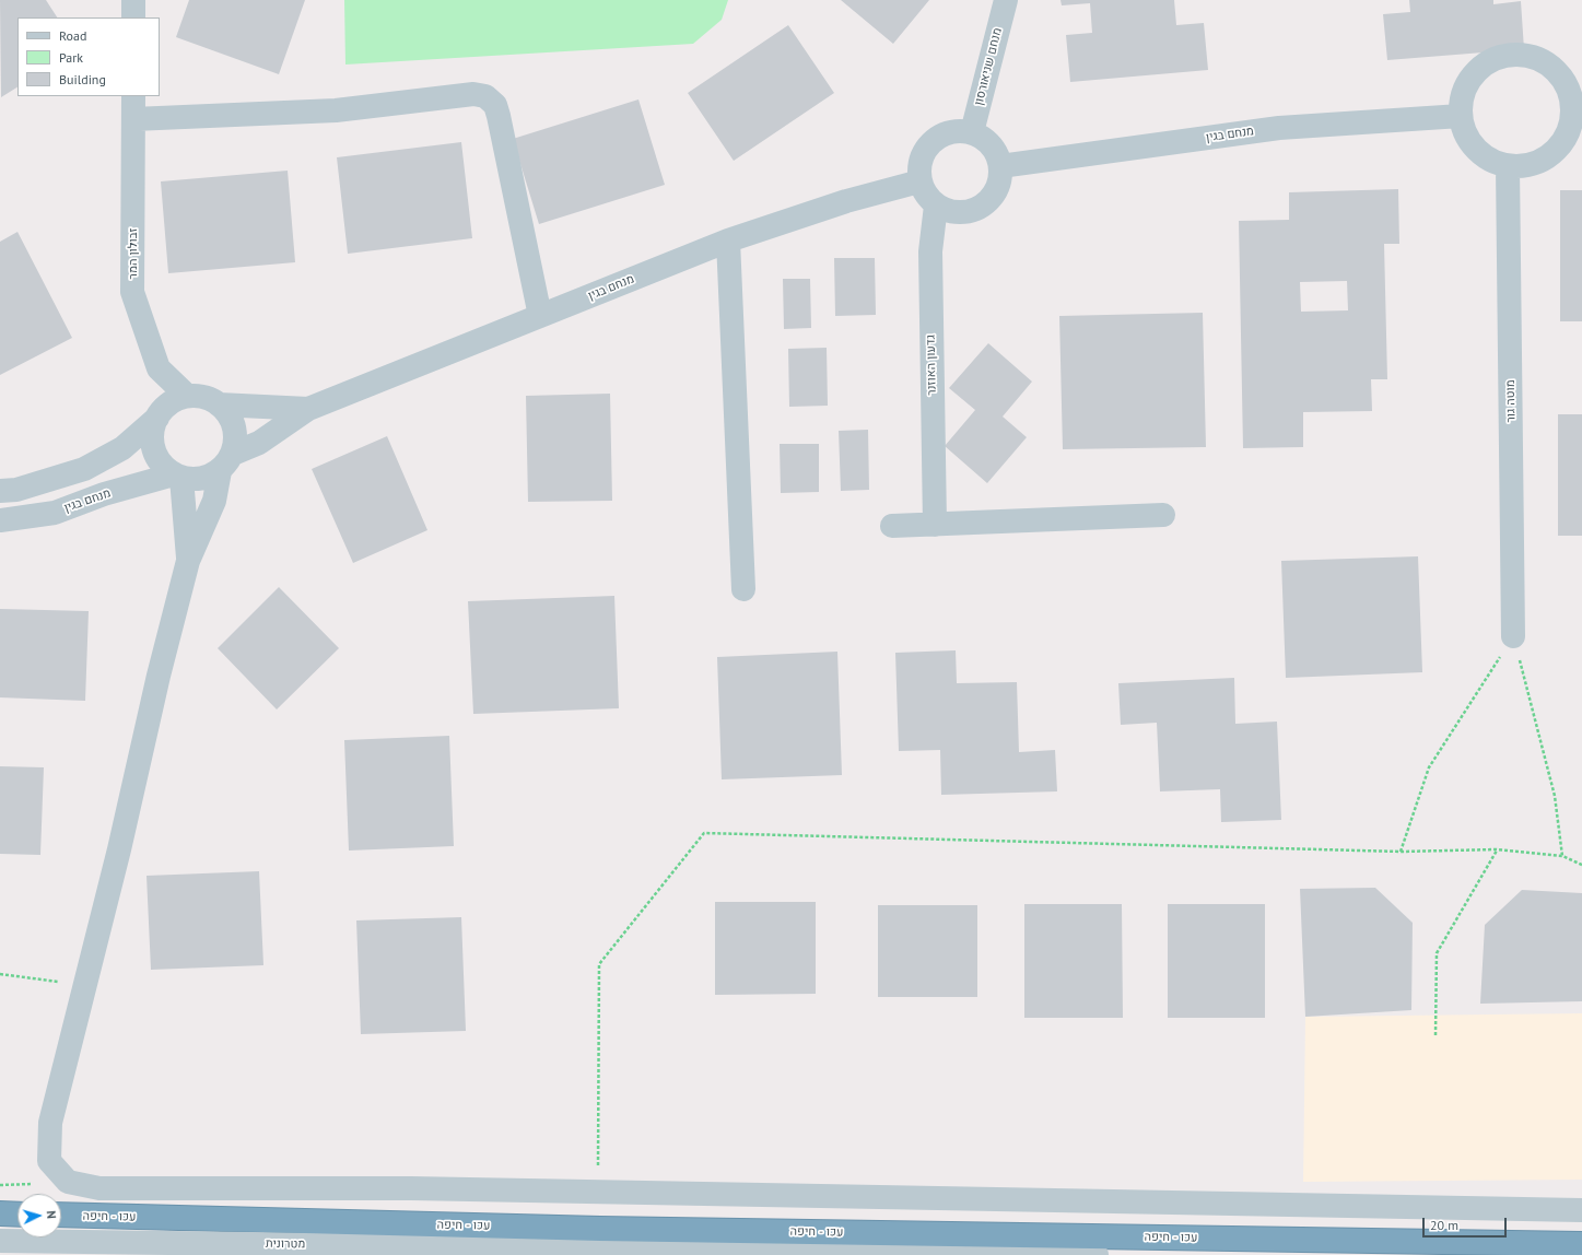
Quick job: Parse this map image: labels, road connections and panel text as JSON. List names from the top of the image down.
{
  "streets": {
    "highway": ["עכו - חיפה"],
    "street": [
      "מנחם שניאורסון",
      "מנחם בגין",
      "זבולון המר",
      "גדעון האוזנר",
      "מוטה גור",
      "מטרונית"
    ]
  },
  "crossings": [
    ["מנחם שניאורסון", "מנחם בגין"],
    ["מנחם שניאורסון", "גדעון האוזנר"],
    ["מנחם בגין", "זבולון המר"],
    ["מנחם בגין", "גדעון האוזנר"],
    ["מנחם בגין", "מוטה גור"]
  ],
  "legend": ["Road", "Park", "Building"],
  "scale_bar": "20 m",
  "north": "right"
}
